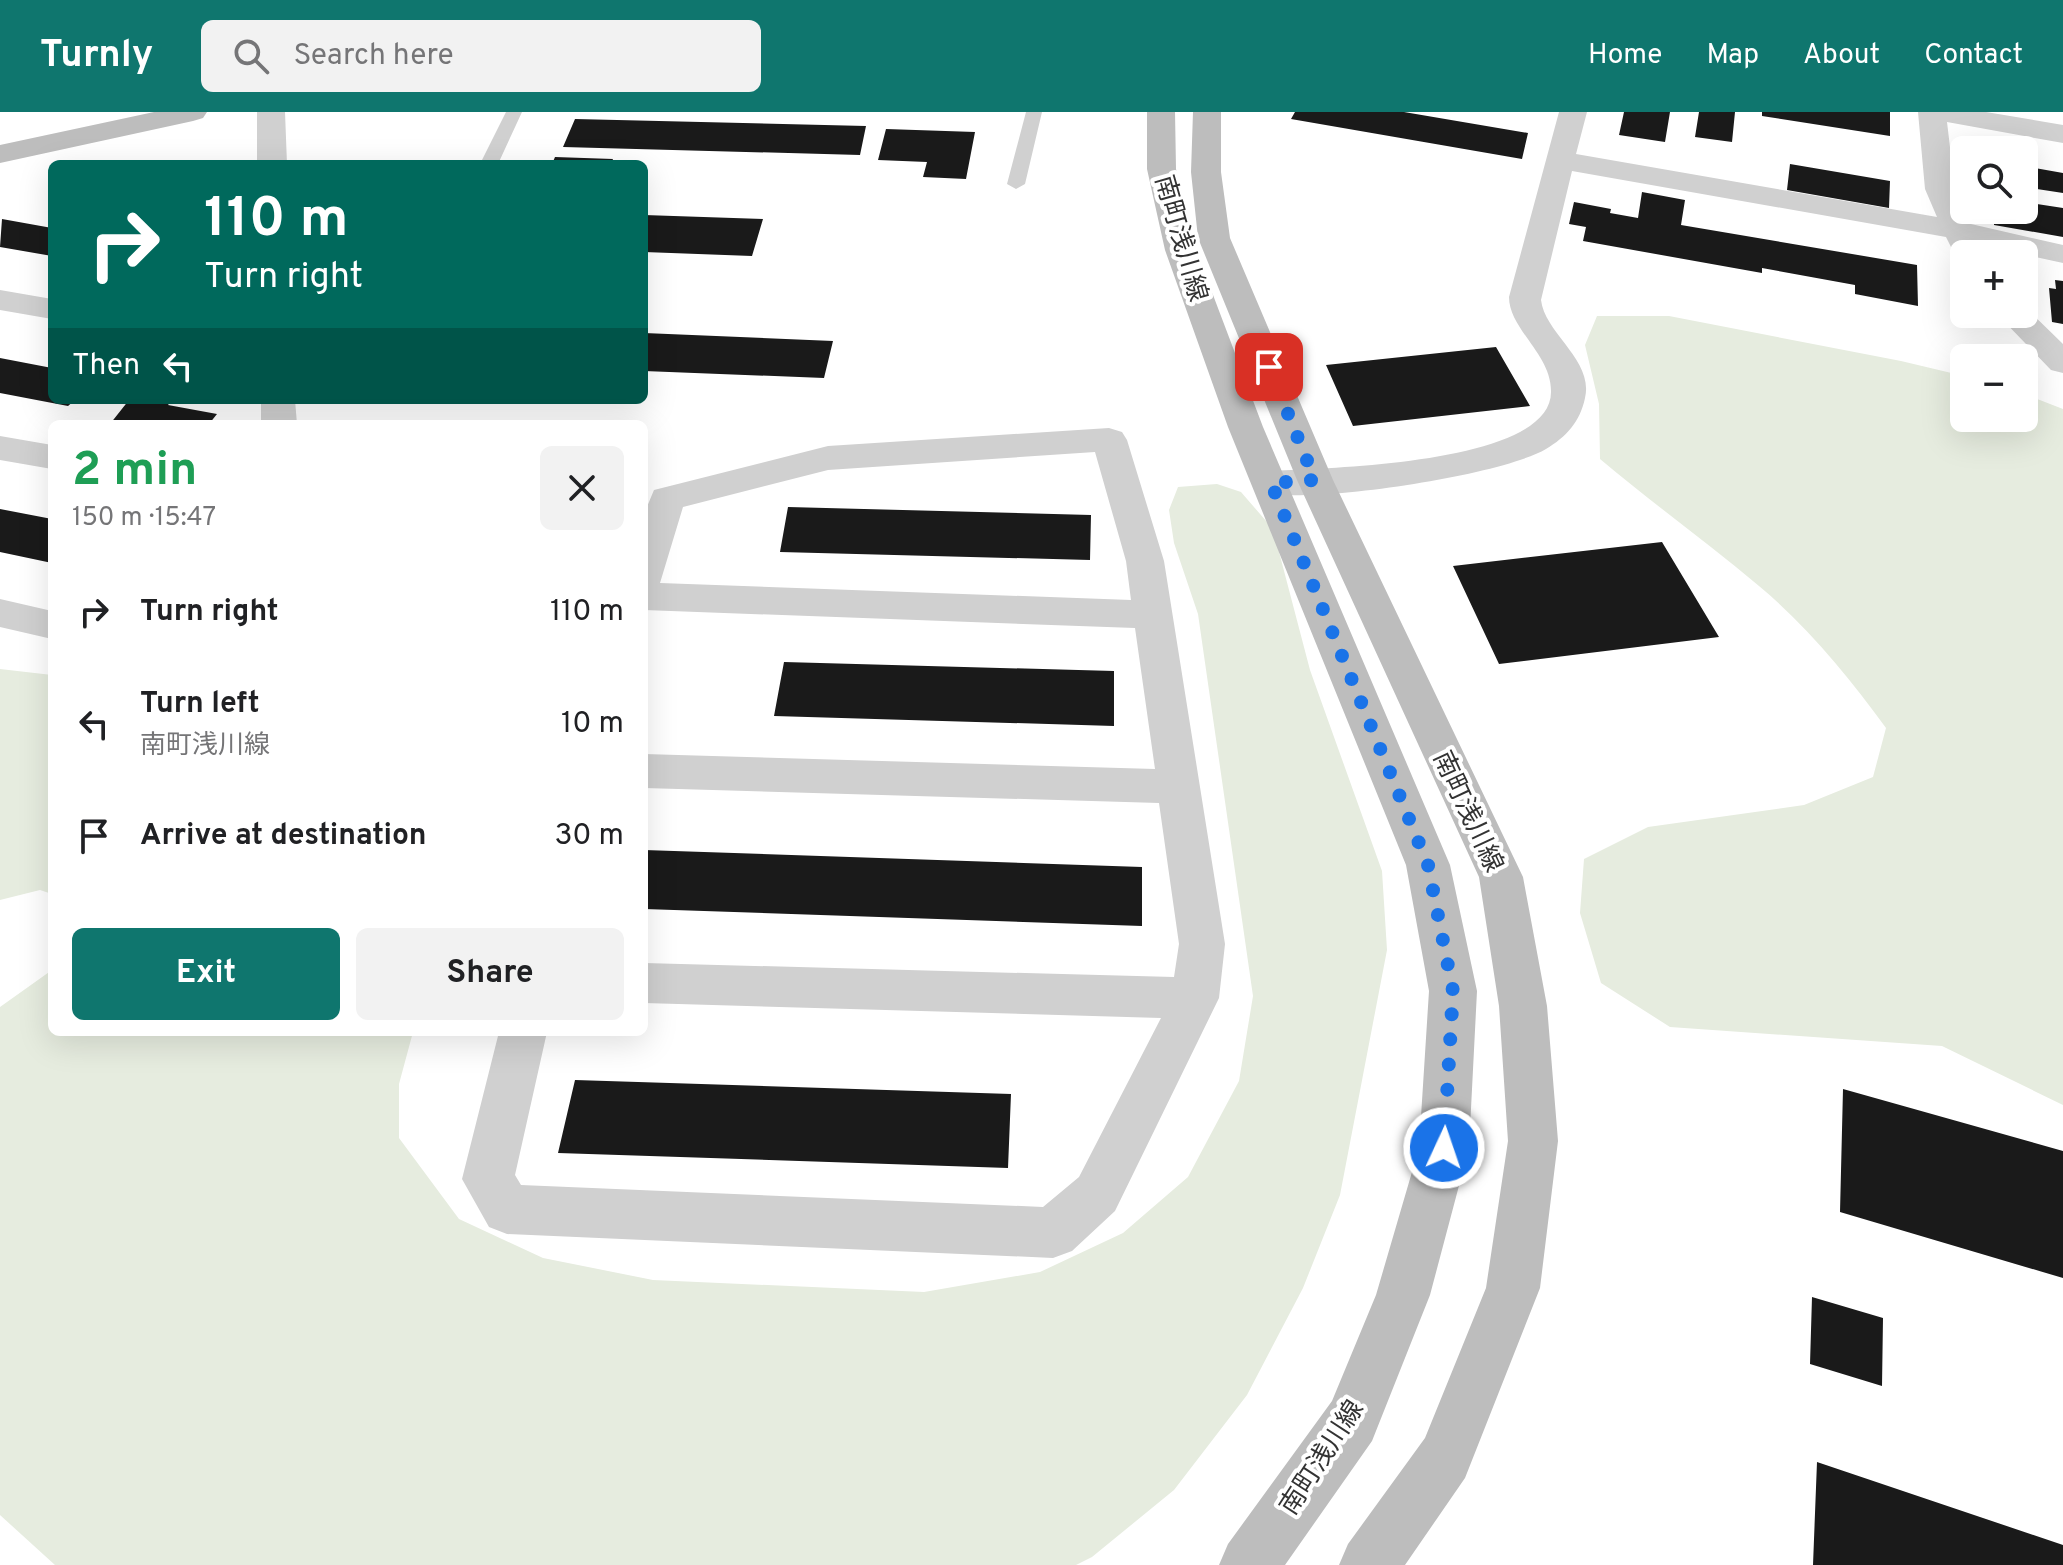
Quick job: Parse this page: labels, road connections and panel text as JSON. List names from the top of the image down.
{
  "streets": {
    "street": ["南町浅川線"]
  },
  "page": {
    "header": "Turnly",
    "search": "Search here",
    "nav": [
      "Home",
      "Map",
      "About",
      "Contact"
    ],
    "map_buttons": ["+", "−"],
    "turn": ["110 m", "Turn right"],
    "then": "Then",
    "heading": ["2 min", "150 m · 15:47"],
    "list": [
      {
        "name": "Turn right",
        "value": "110 m"
      },
      {
        "name": "Turn left",
        "note": "南町浅川線",
        "value": "10 m"
      },
      {
        "name": "Arrive at destination",
        "value": "30 m"
      }
    ],
    "buttons": ["Exit", "Share"]
  }
}
